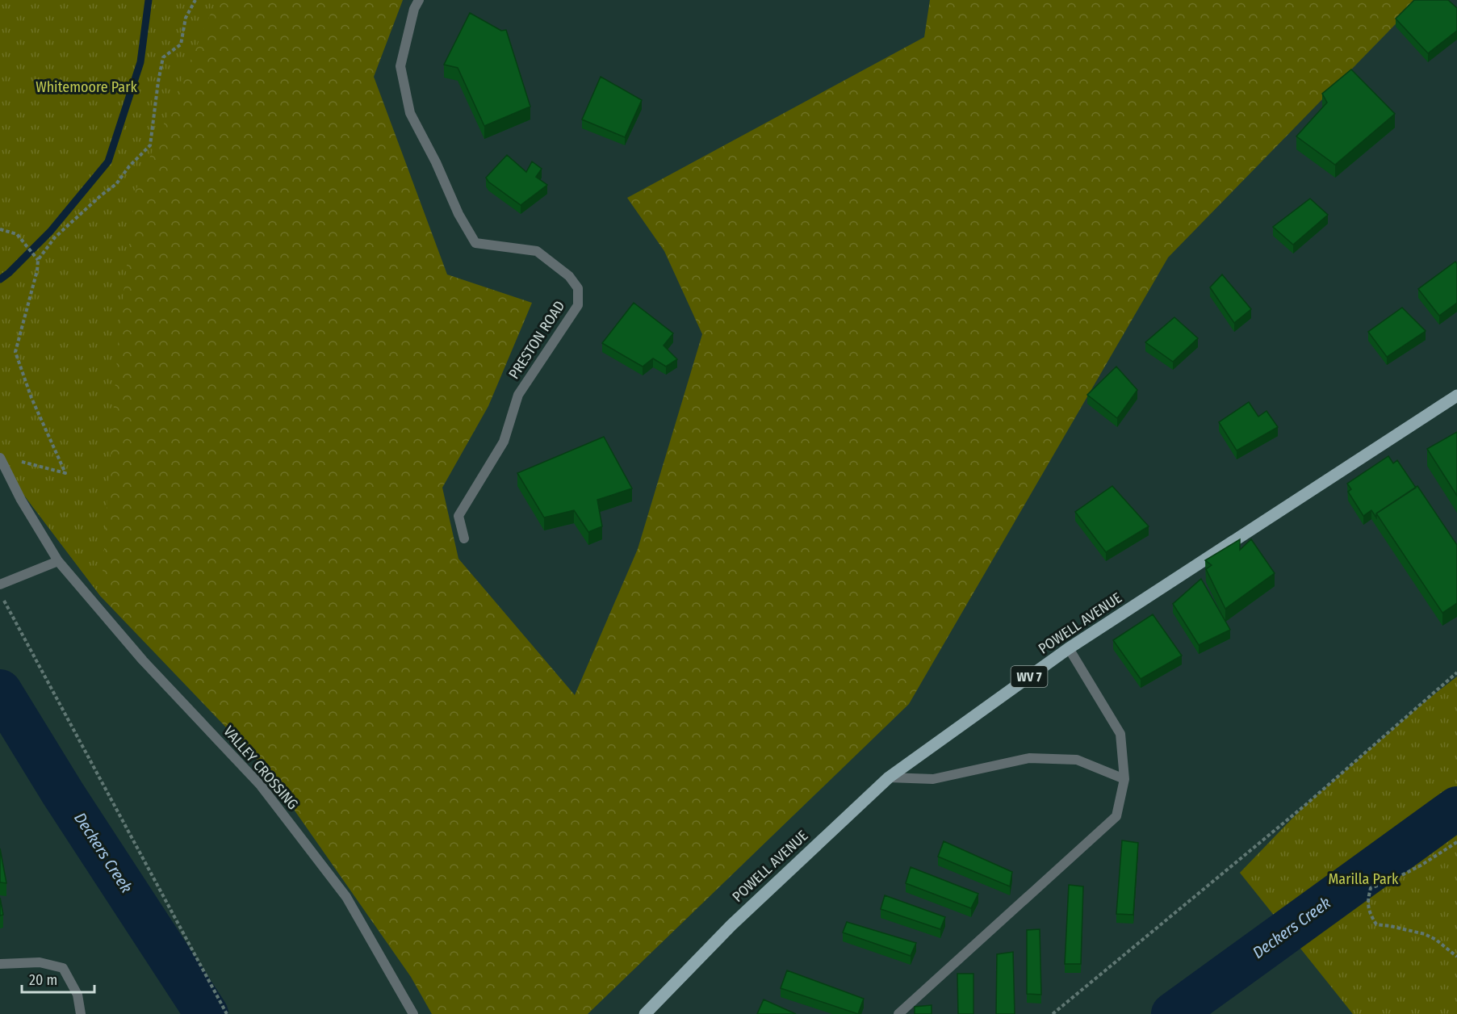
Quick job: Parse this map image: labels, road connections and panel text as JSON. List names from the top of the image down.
{
  "streets": {
    "main road": ["POWELL AVENUE", "WV 7"],
    "street": ["PRESTON ROAD", "VALLEY CROSSING"]
  },
  "water": ["Deckers Creek"],
  "parks": ["Whitemoore Park", "Marilla Park"],
  "scale_bar": "20 m"
}
